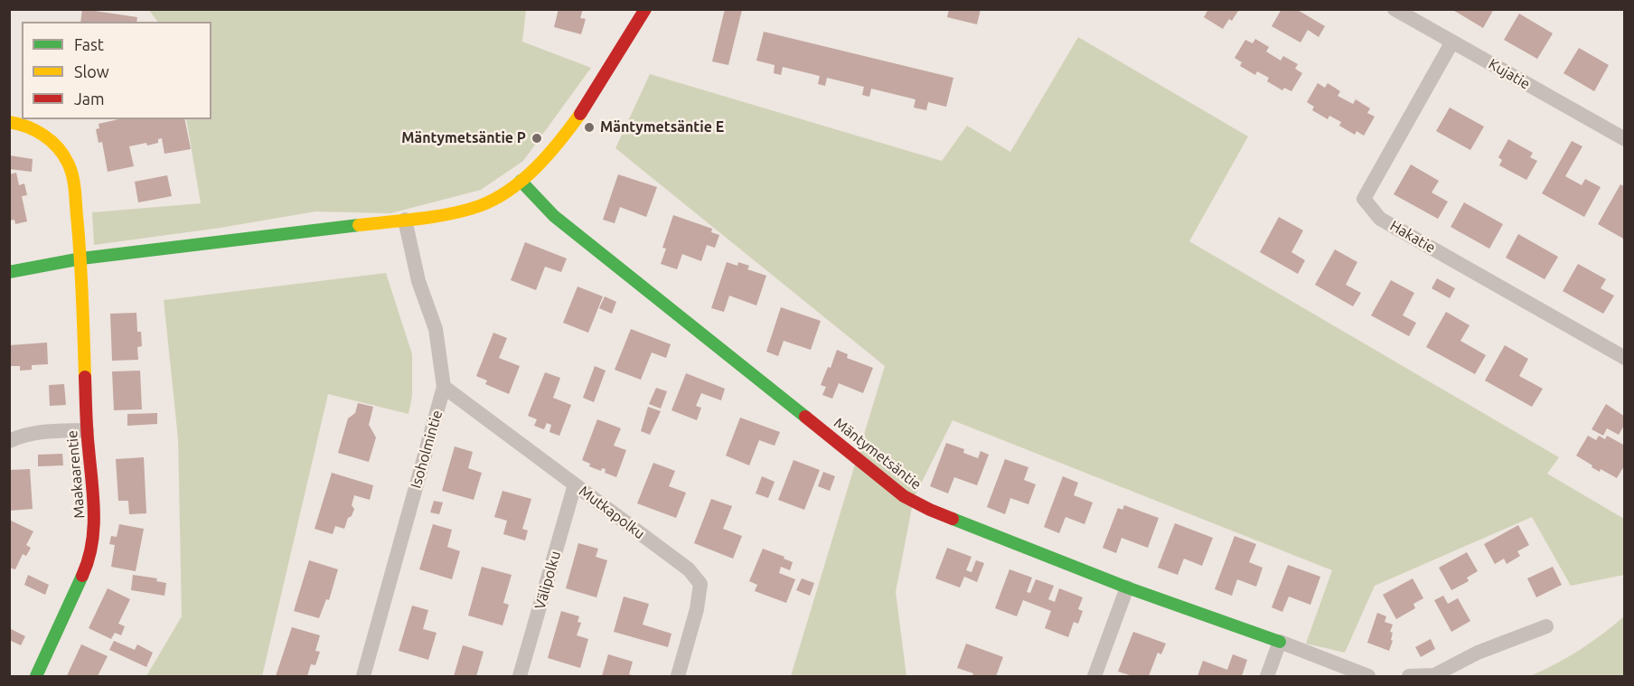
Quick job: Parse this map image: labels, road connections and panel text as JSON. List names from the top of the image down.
{
  "streets": {
    "street": [
      "Kujatie",
      "Hakatie",
      "Isoholmintie",
      "Mäntymetsäntie",
      "Maakaarentie",
      "Mutkapolku",
      "Välipolku"
    ]
  },
  "crossings": [
    ["Kujatie", "Hakatie"],
    ["Isoholmintie", "Mutkapolku"],
    ["Mutkapolku", "Välipolku"]
  ],
  "places": ["Mäntymetsäntie E", "Mäntymetsäntie P"],
  "legend": ["Fast", "Slow", "Jam"]
}
